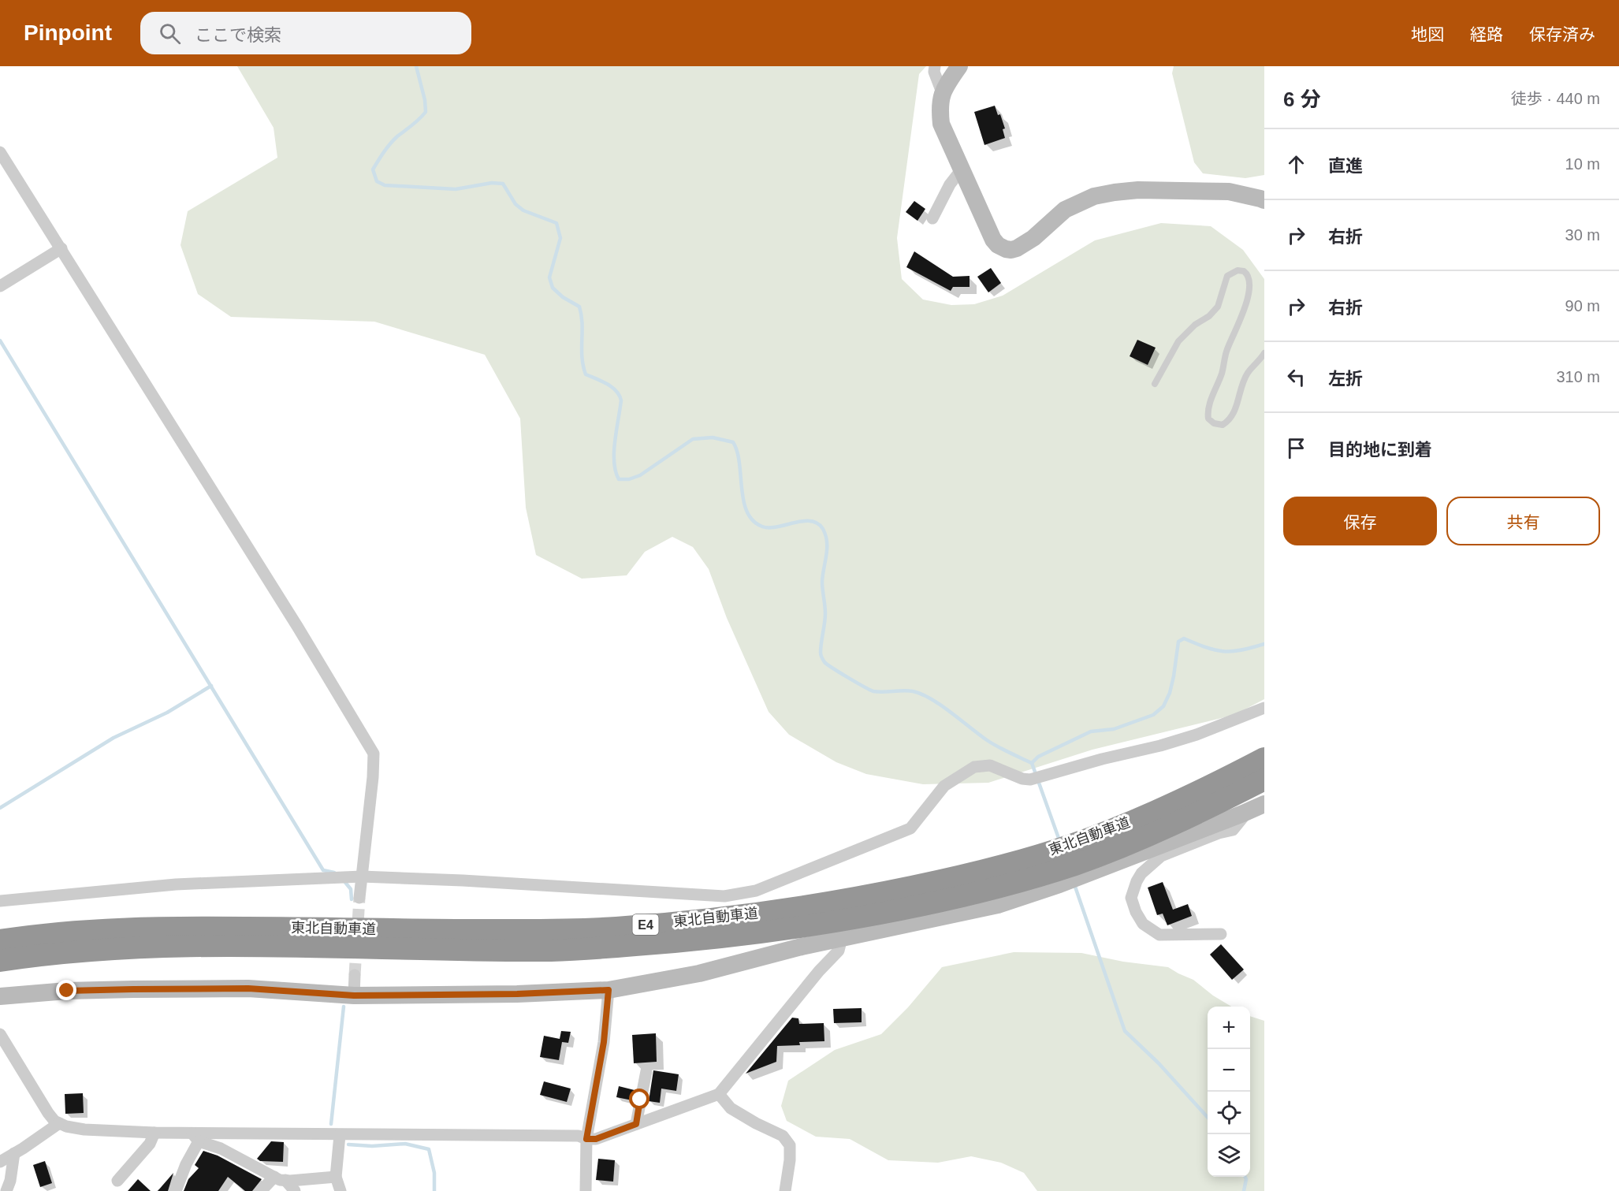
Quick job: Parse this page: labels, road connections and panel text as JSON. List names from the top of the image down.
{
  "streets": {
    "highway": ["東北自動車道", "E4"]
  },
  "page": {
    "header": "Pinpoint",
    "search": "ここで検索",
    "nav": ["地図", "経路", "保存済み"],
    "heading": ["6 分", "徒歩 · 440 m"],
    "list": [
      ["直進", "10 m"],
      ["右折", "30 m"],
      ["右折", "90 m"],
      ["左折", "310 m"],
      "目的地に到着"
    ],
    "buttons": ["保存", "共有"],
    "map_buttons": ["+", "−"]
  }
}
